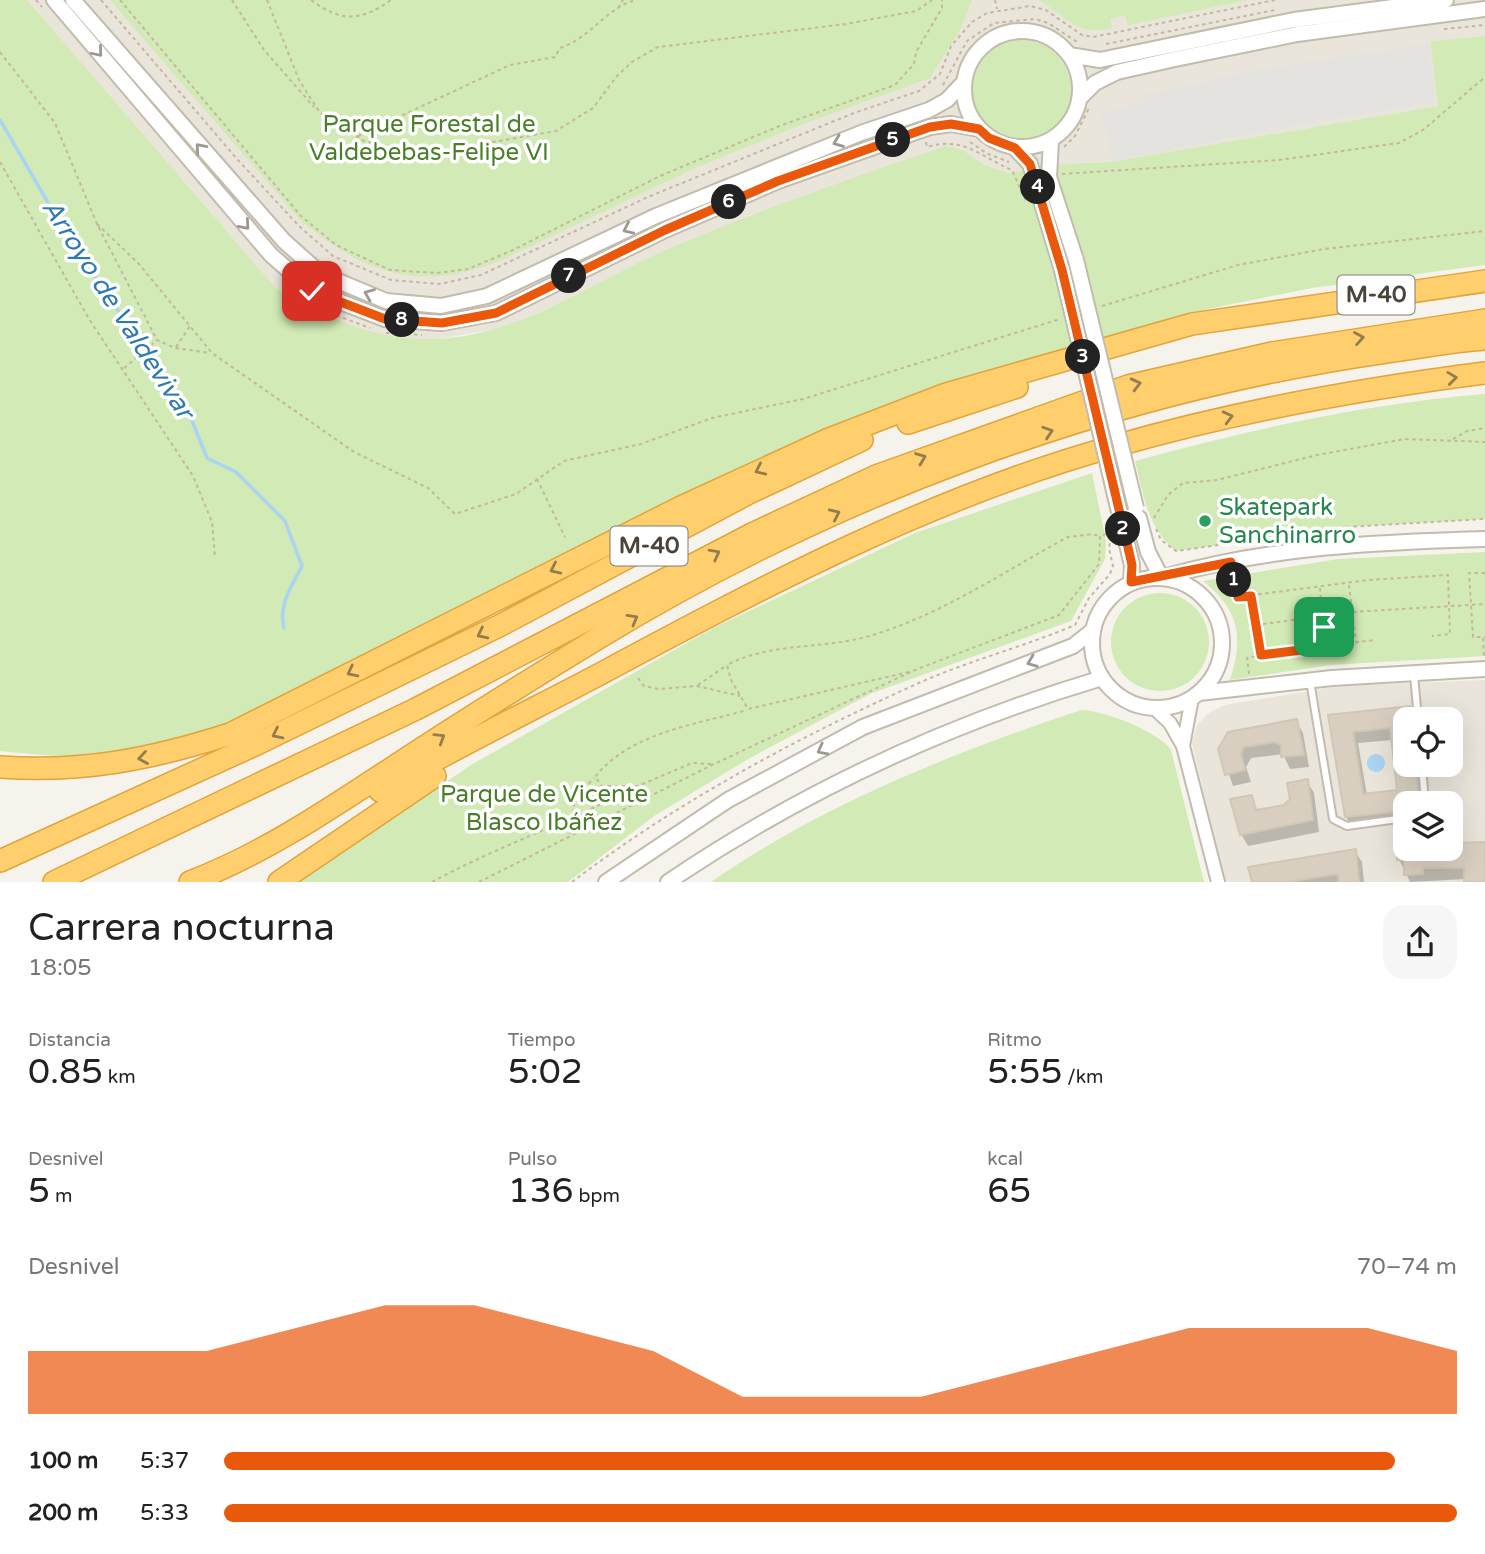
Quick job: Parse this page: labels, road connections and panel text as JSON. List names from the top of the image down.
{
  "streets": {
    "highway": ["M-40"]
  },
  "water": ["Arroyo de Valdevivar"],
  "parks": ["Parque Forestal de Valdebebas-Felipe VI", "Parque de Vicente Blasco Ibáñez"],
  "places": ["Skatepark Sanchinarro"],
  "page": {
    "pins": [
      "5",
      "4",
      "6",
      "7",
      "8",
      "3",
      "2",
      "1"
    ],
    "heading": ["Carrera nocturna", "18:05"],
    "stats": [
      ["Distancia", "0.85 km"],
      ["Tiempo", "5:02"],
      ["Ritmo", "5:55 /km"],
      ["Desnivel", "5 m"],
      ["Pulso", "136 bpm"],
      ["kcal", "65"]
    ],
    "chart": ["Desnivel", "70–74 m"],
    "list": [
      {
        "name": "100 m",
        "note": "5:37"
      },
      {
        "name": "200 m",
        "note": "5:33"
      }
    ]
  }
}
